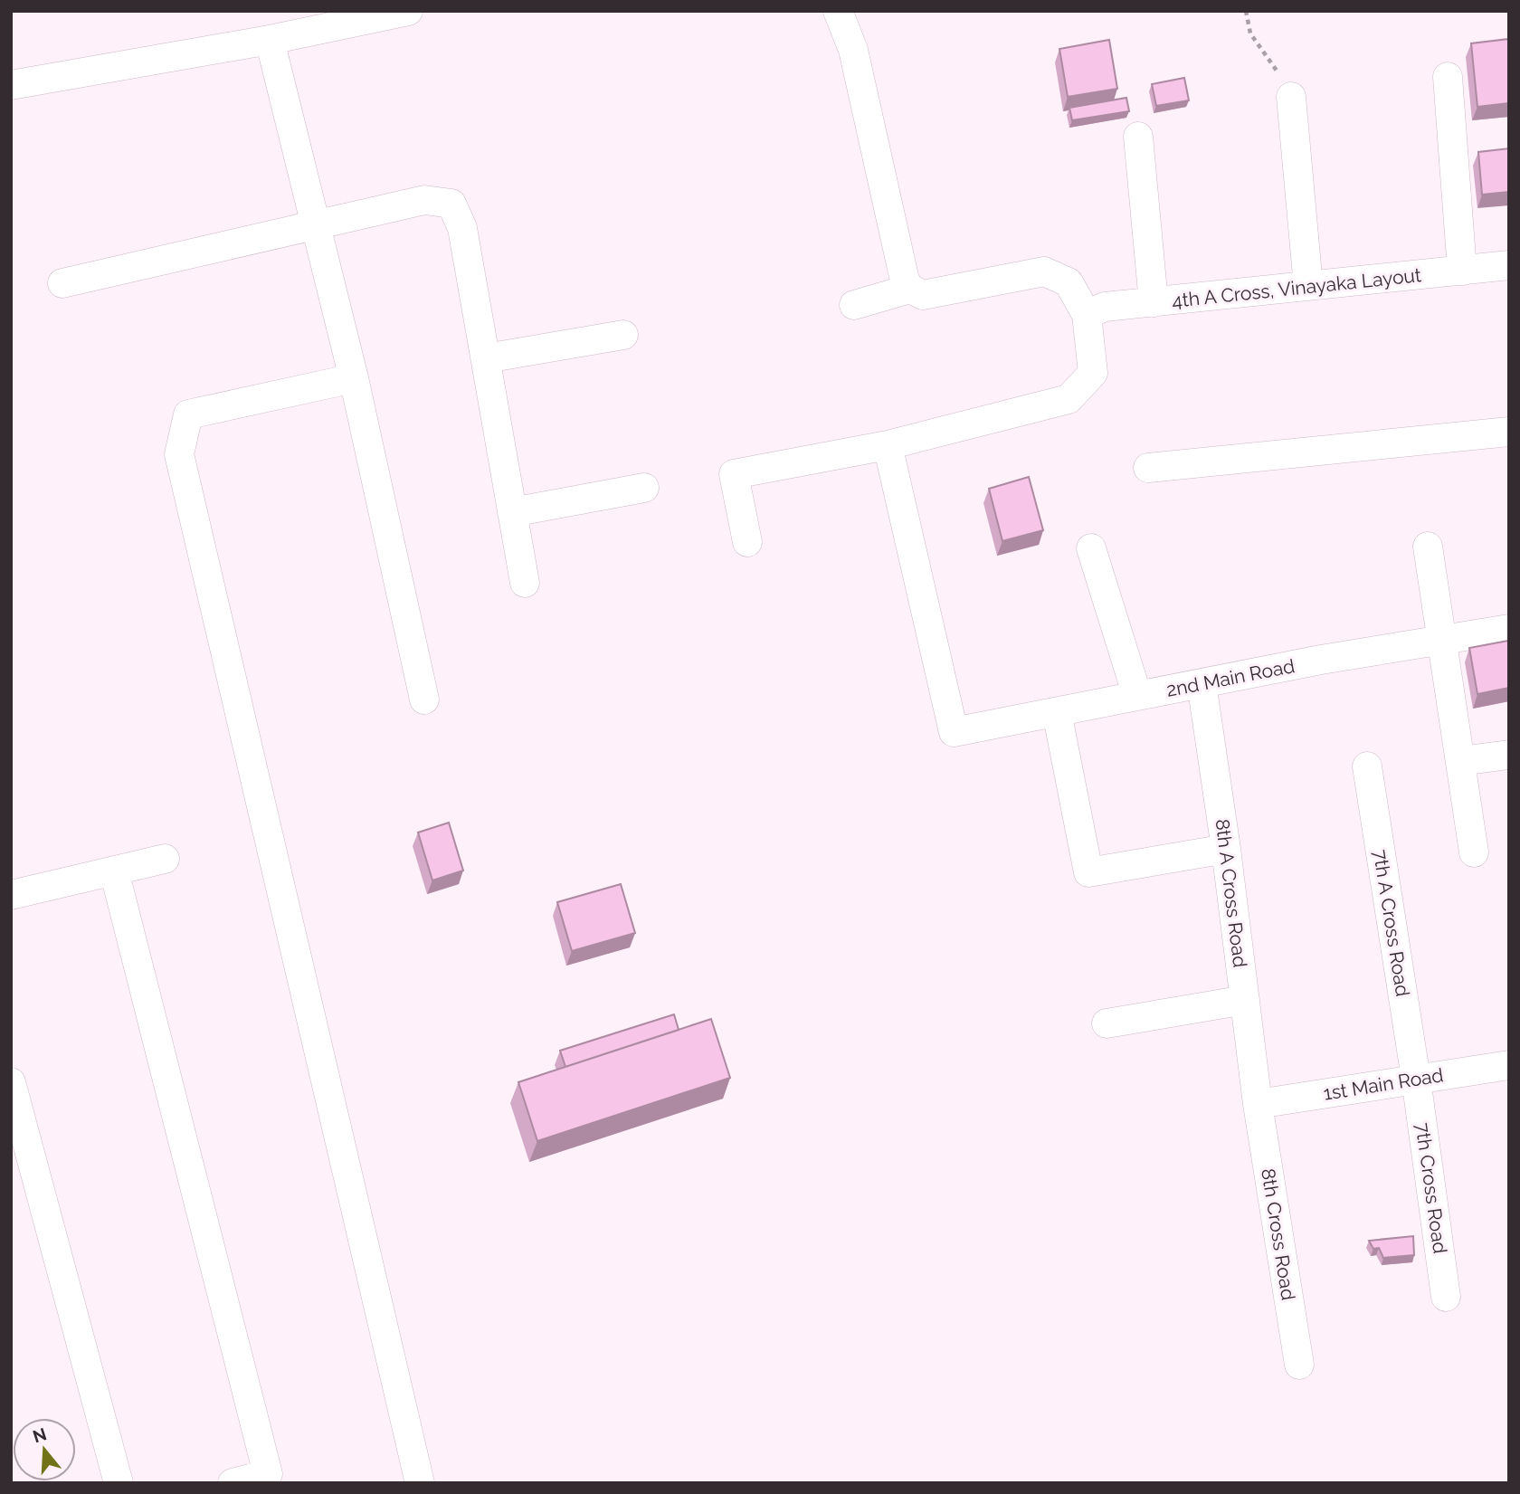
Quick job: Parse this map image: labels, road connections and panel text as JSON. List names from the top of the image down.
{
  "streets": {
    "street": [
      "4th A Cross, Vinayaka Layout",
      "2nd Main Road",
      "8th A Cross Road",
      "7th A Cross Road",
      "1st Main Road",
      "7th Cross Road",
      "8th Cross Road"
    ]
  },
  "crossings": [
    ["2nd Main Road", "8th A Cross Road"],
    ["8th A Cross Road", "1st Main Road"],
    ["8th A Cross Road", "8th Cross Road"],
    ["7th A Cross Road", "1st Main Road"],
    ["7th A Cross Road", "7th Cross Road"],
    ["1st Main Road", "7th Cross Road"],
    ["1st Main Road", "8th Cross Road"]
  ],
  "north": "top"
}
